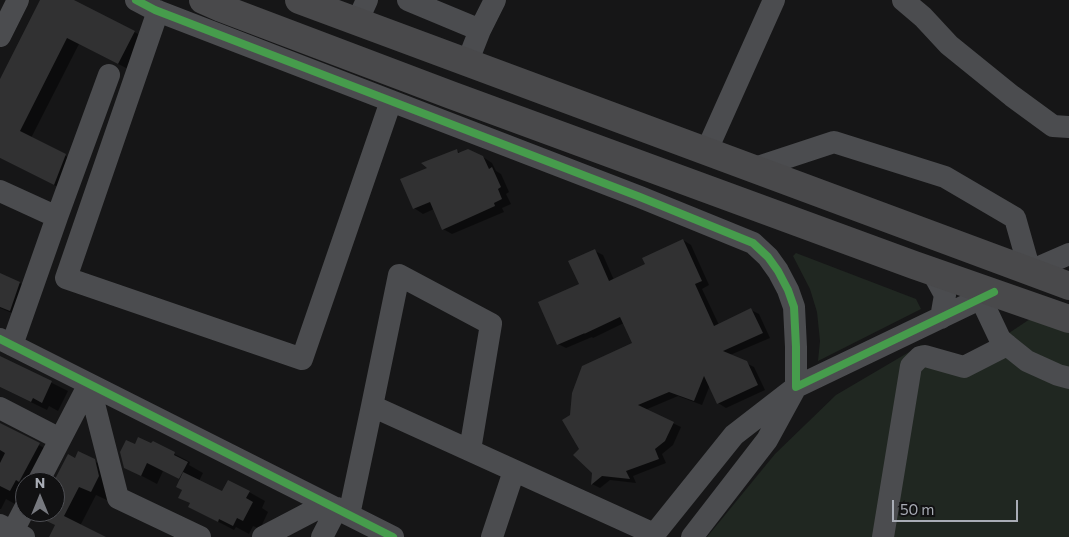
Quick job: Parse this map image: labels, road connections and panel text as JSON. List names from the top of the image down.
{
  "scale_bar": "50 m",
  "north": "top"
}
